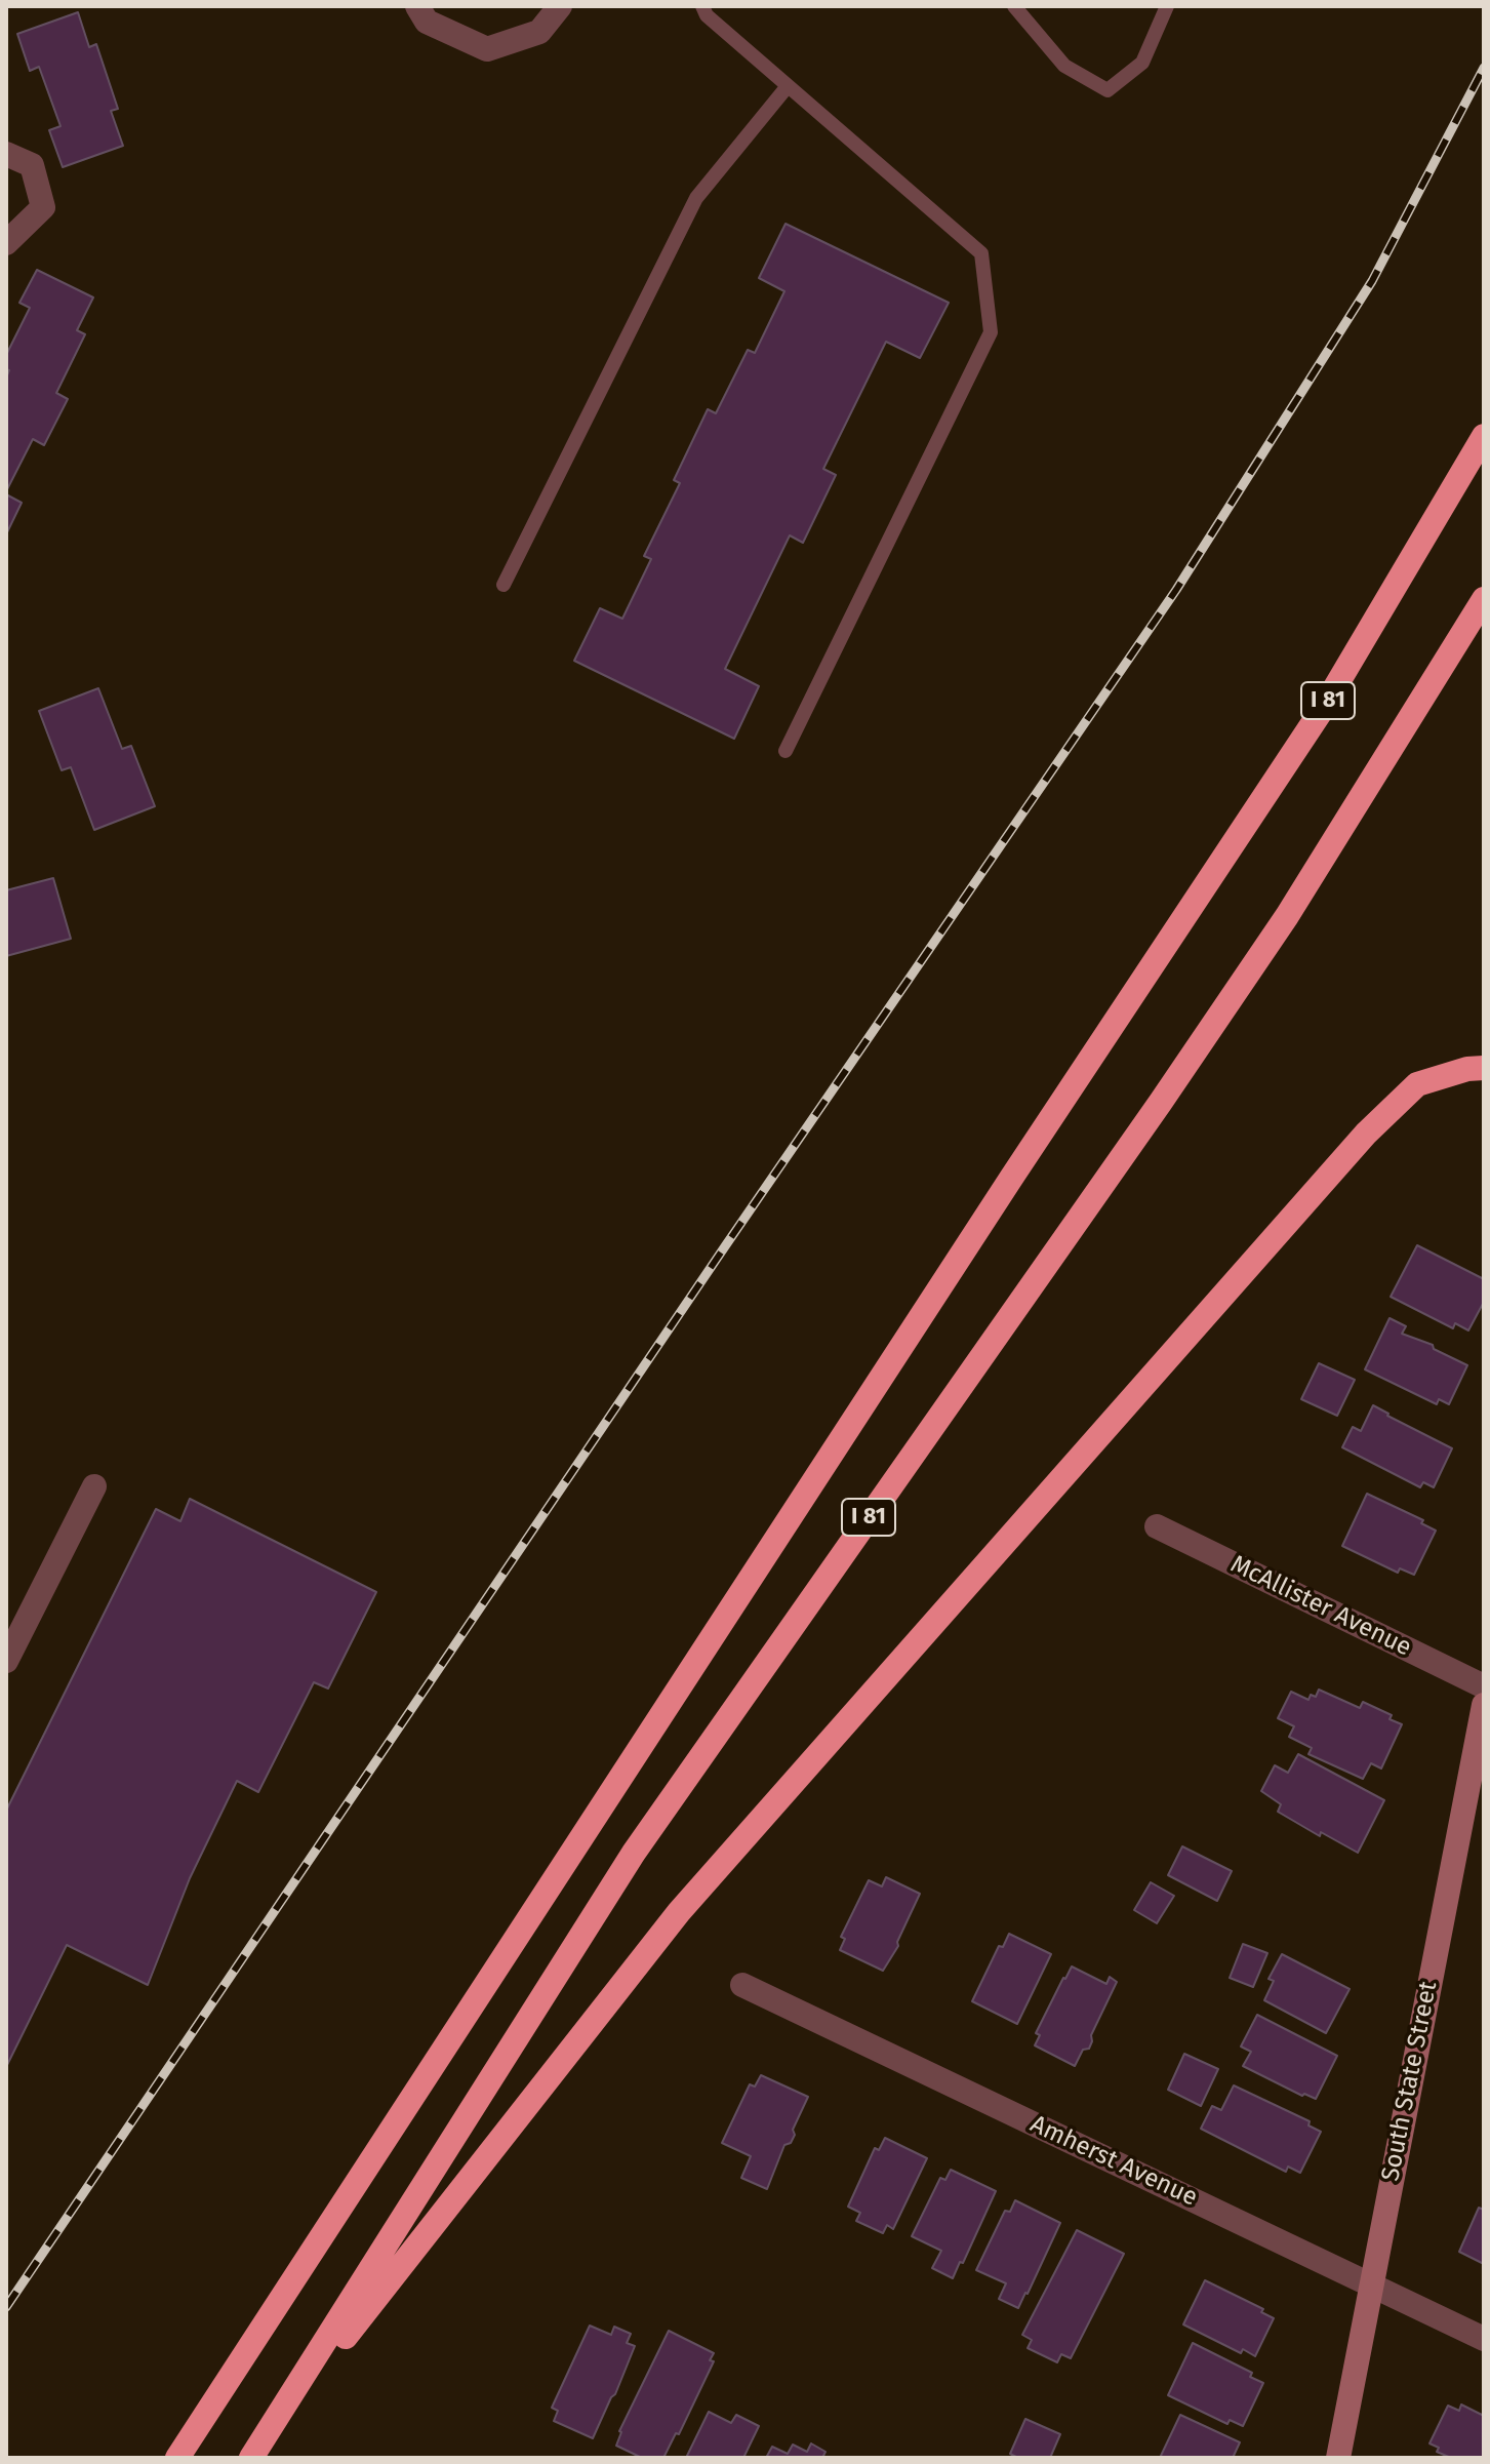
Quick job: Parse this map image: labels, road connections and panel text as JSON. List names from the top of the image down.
{
  "streets": {
    "highway": ["I 81"],
    "street": ["McAllister Avenue", "South State Street", "Amherst Avenue"]
  },
  "crossings": [
    ["South State Street", "Amherst Avenue"]
  ]
}
